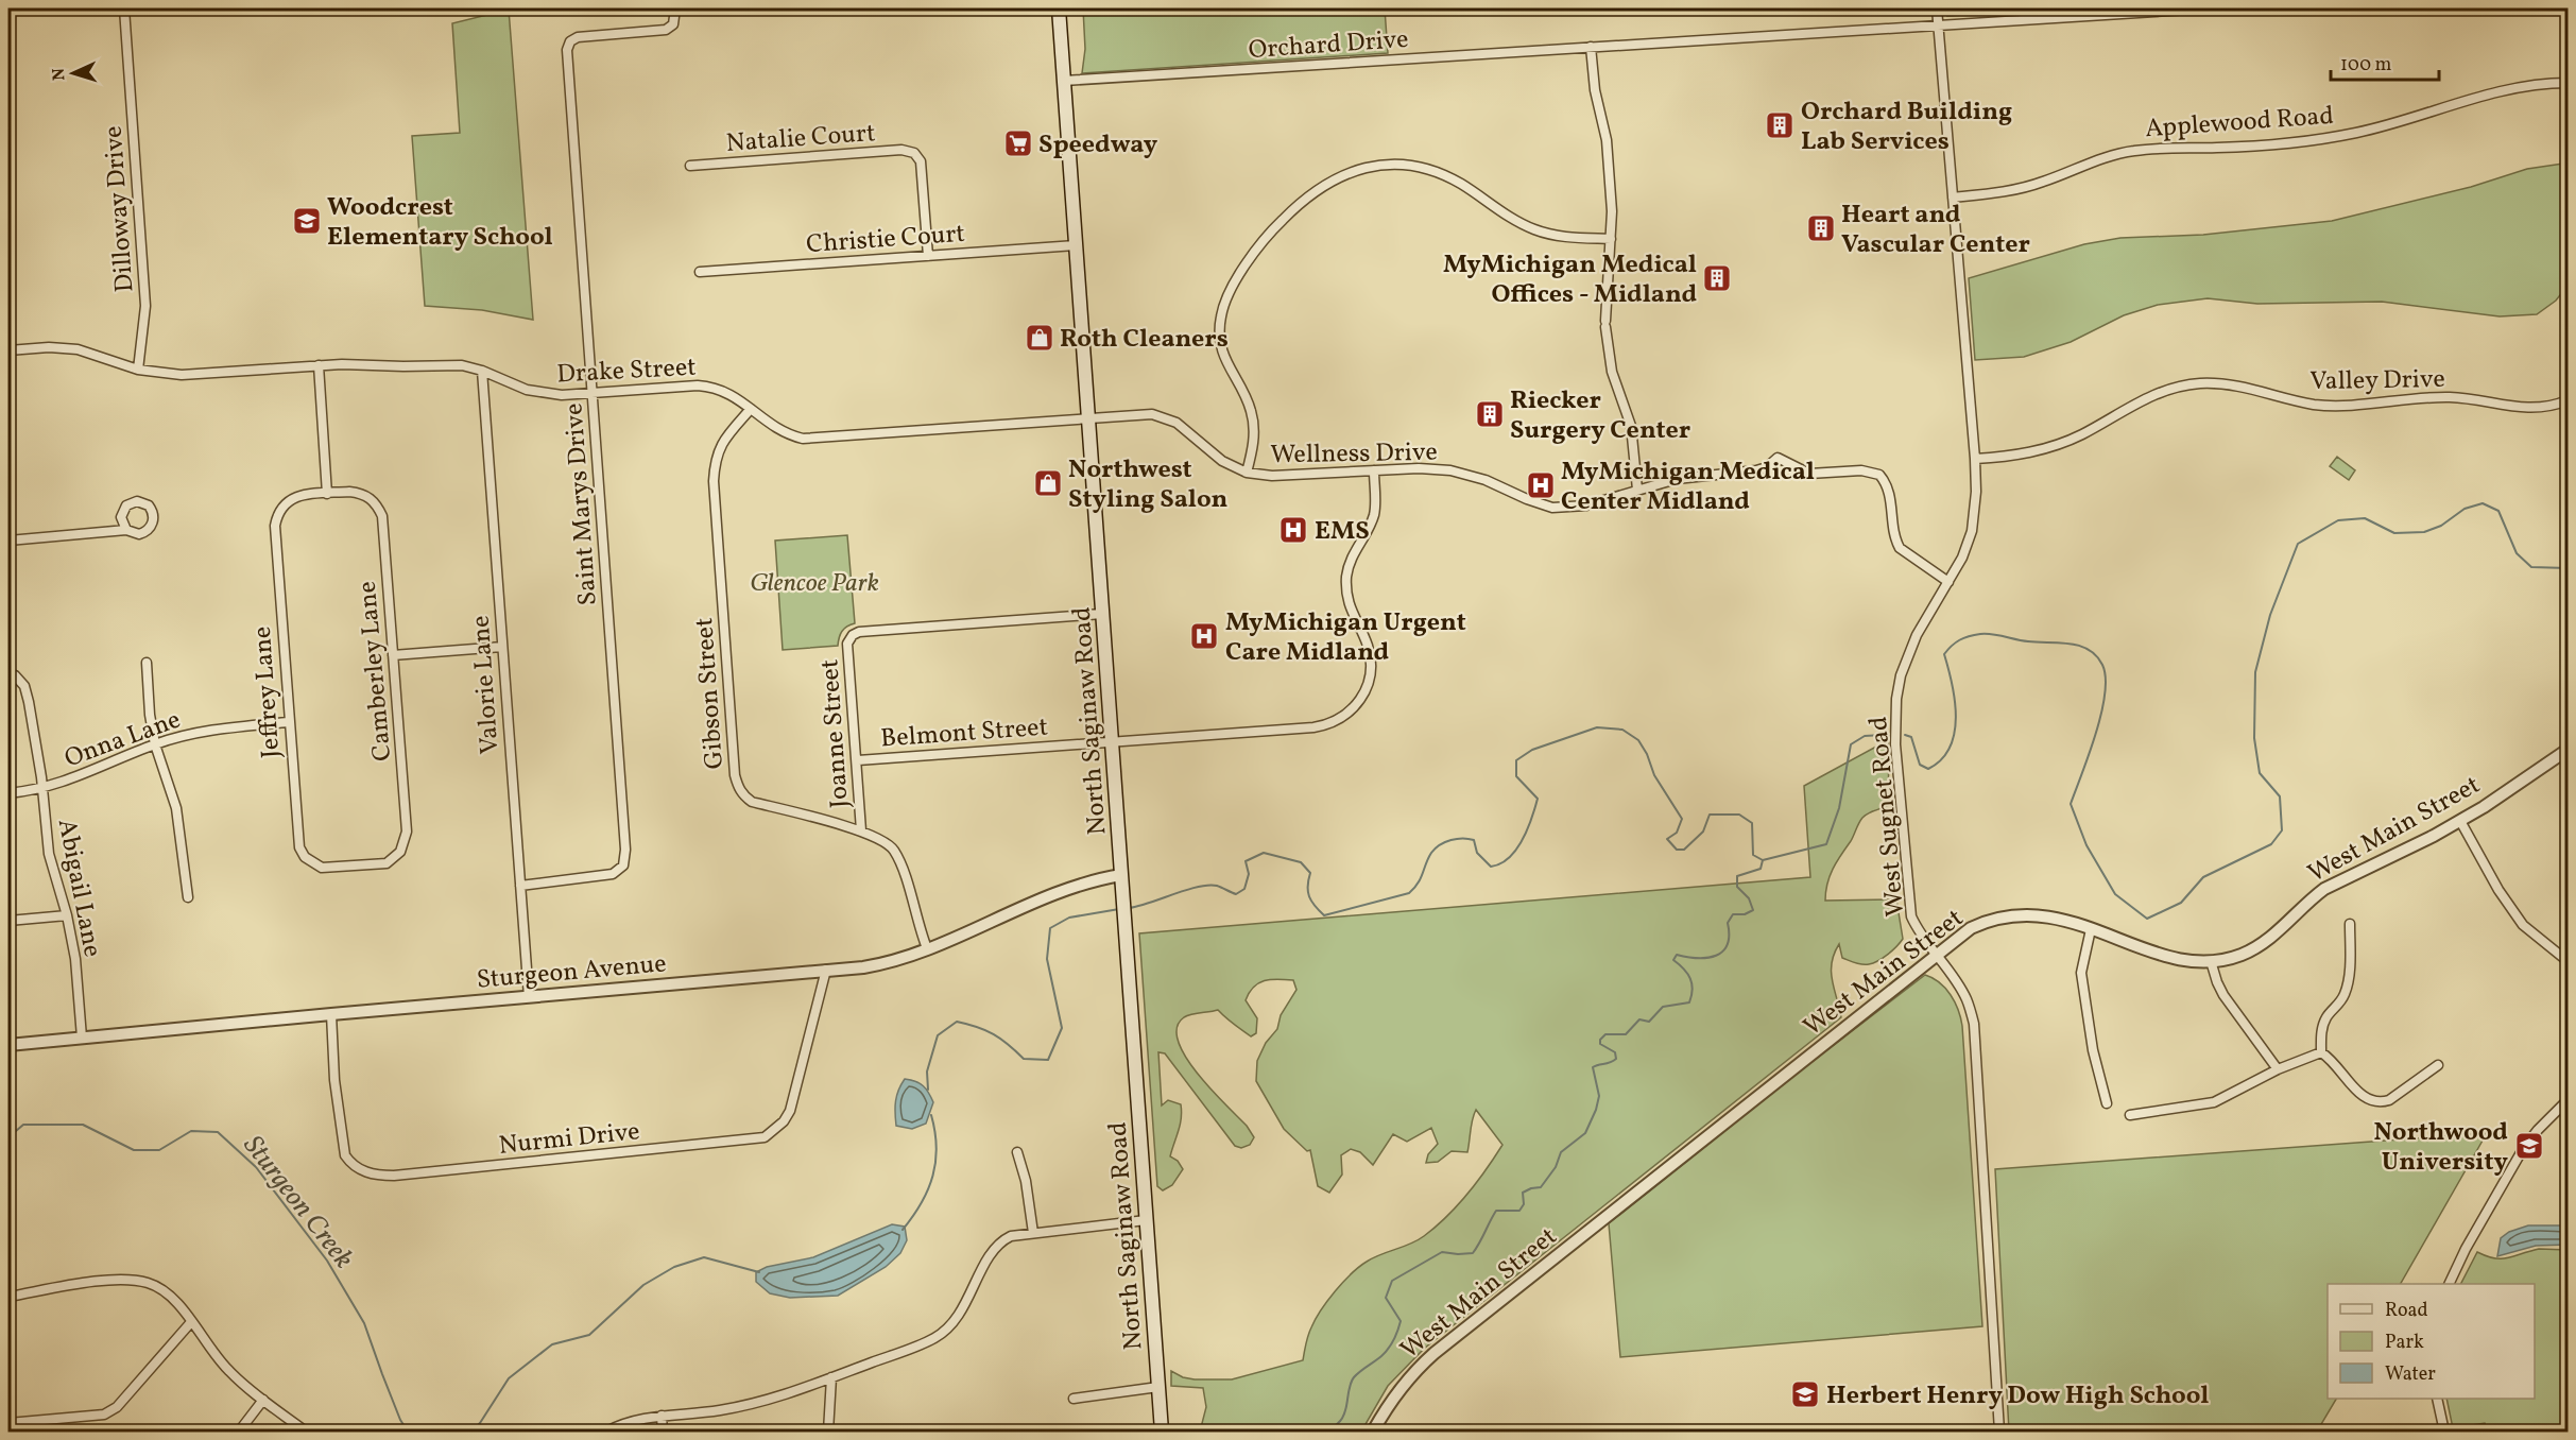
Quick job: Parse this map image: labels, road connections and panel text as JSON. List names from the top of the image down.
{
  "streets": {
    "main road": ["North Saginaw Road"],
    "street": [
      "Orchard Drive",
      "Applewood Road",
      "Natalie Court",
      "Dilloway Drive",
      "Christie Court",
      "Drake Street",
      "Valley Drive",
      "Wellness Drive",
      "Saint Marys Drive",
      "Camberley Lane",
      "Valorie Lane",
      "Jeffrey Lane",
      "Gibson Street",
      "Belmont Street",
      "Joanne Street",
      "Onna Lane",
      "West Sugnet Road",
      "West Main Street",
      "Abigail Lane",
      "Sturgeon Avenue",
      "Nurmi Drive"
    ]
  },
  "crossings": [
    ["Orchard Drive", "North Saginaw Road"],
    ["Orchard Drive", "West Sugnet Road"],
    ["Applewood Road", "West Sugnet Road"],
    ["Natalie Court", "Christie Court"],
    ["Dilloway Drive", "Drake Street"],
    ["Christie Court", "North Saginaw Road"],
    ["Drake Street", "Wellness Drive"],
    ["Drake Street", "Saint Marys Drive"],
    ["Drake Street", "Valorie Lane"],
    ["Drake Street", "Gibson Street"],
    ["Drake Street", "North Saginaw Road"],
    ["Valley Drive", "West Sugnet Road"],
    ["Wellness Drive", "North Saginaw Road"],
    ["Wellness Drive", "Belmont Street"],
    ["Wellness Drive", "West Sugnet Road"],
    ["Saint Marys Drive", "Valorie Lane"],
    ["Camberley Lane", "Jeffrey Lane"],
    ["Valorie Lane", "Sturgeon Avenue"],
    ["Jeffrey Lane", "Onna Lane"],
    ["Gibson Street", "Joanne Street"],
    ["Gibson Street", "Sturgeon Avenue"],
    ["North Saginaw Road", "Belmont Street"],
    ["North Saginaw Road", "Joanne Street"],
    ["North Saginaw Road", "Sturgeon Avenue"],
    ["Belmont Street", "Joanne Street"],
    ["Onna Lane", "Abigail Lane"],
    ["West Sugnet Road", "West Main Street"],
    ["Abigail Lane", "Sturgeon Avenue"],
    ["Sturgeon Avenue", "Nurmi Drive"]
  ],
  "water": ["Sturgeon Creek"],
  "parks": ["Glencoe Park"],
  "places": {
    "building": [
      "Orchard Building Lab Services",
      "Heart and Vascular Center",
      "MyMichigan Medical Offices - Midland",
      "Riecker Surgery Center"
    ],
    "supermarket": ["Speedway"],
    "school or university": ["Woodcrest Elementary School", "Northwood University", "Herbert Henry Dow High School"],
    "shop": ["Roth Cleaners", "Northwest Styling Salon"],
    "hospital": ["MyMichigan Medical Center Midland", "EMS", "MyMichigan Urgent Care Midland"]
  },
  "legend": ["Road", "Park", "Water"],
  "scale_bar": "100 m",
  "north": "left"
}
